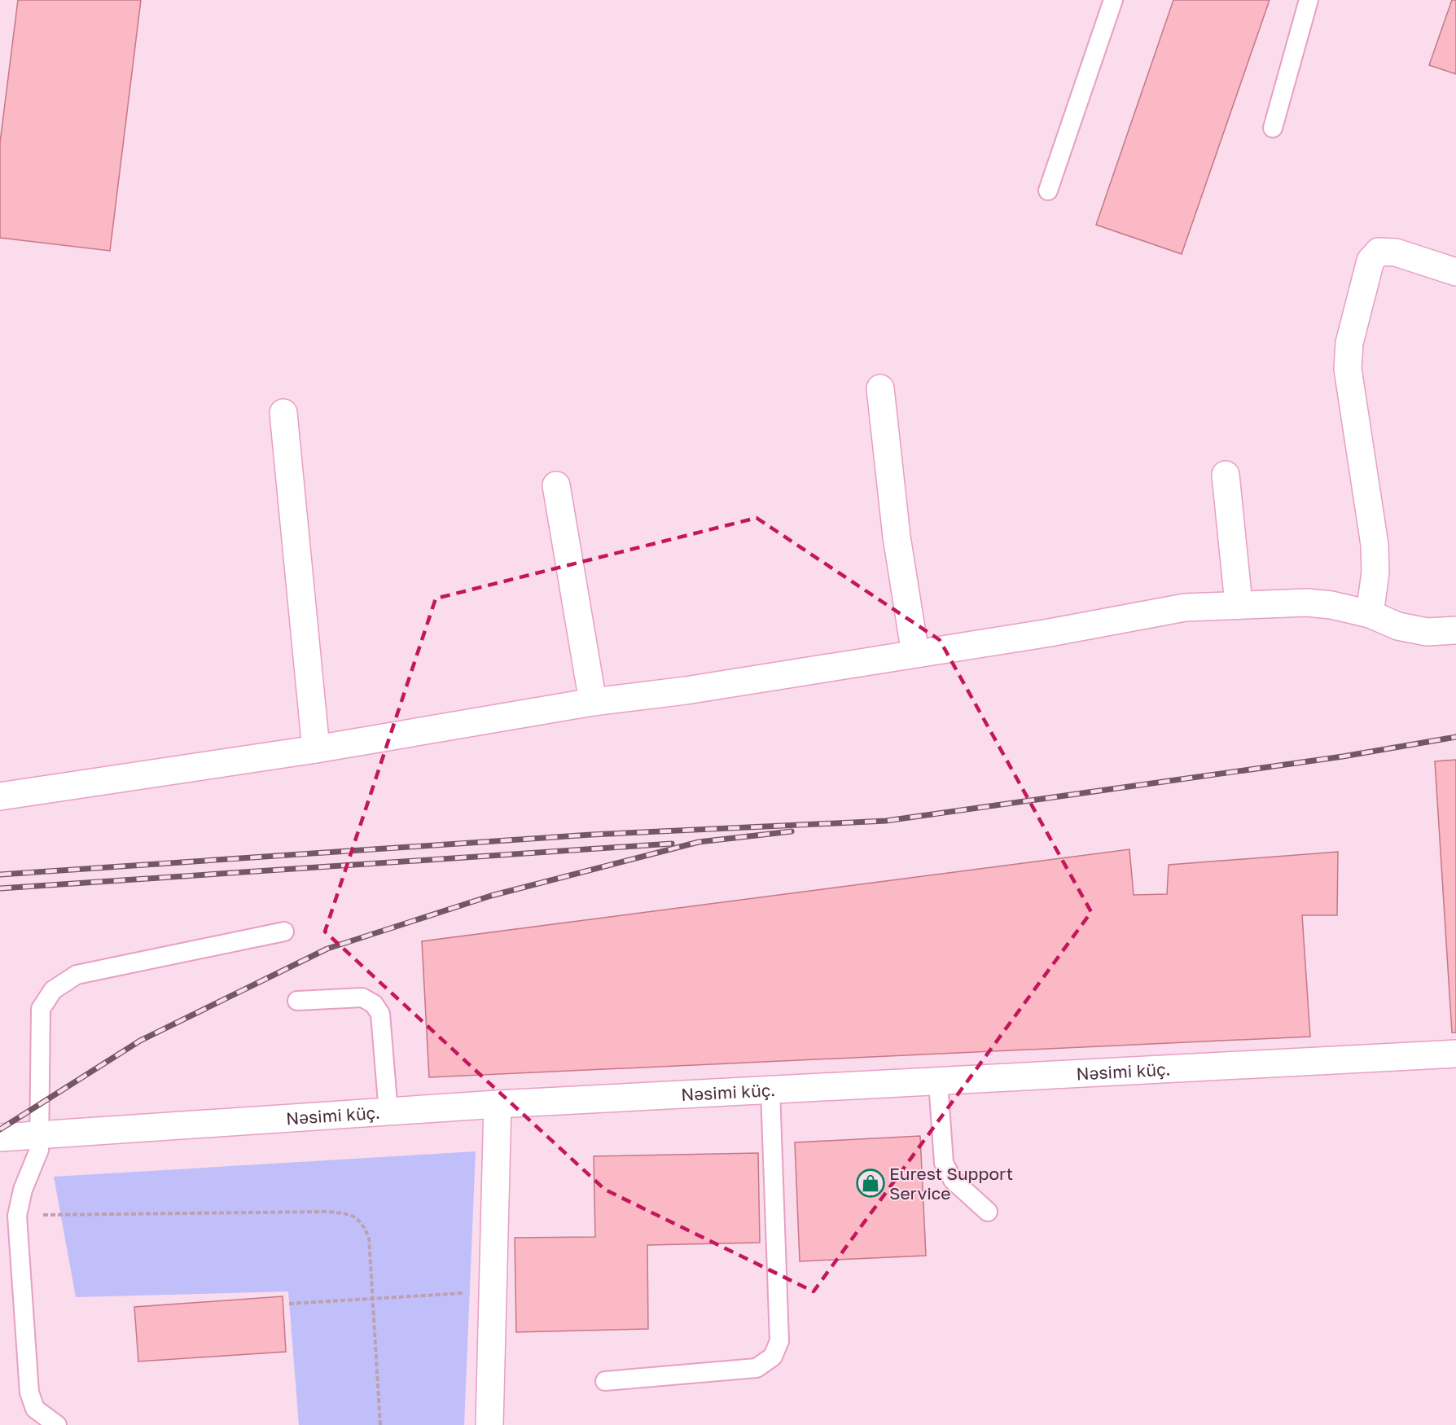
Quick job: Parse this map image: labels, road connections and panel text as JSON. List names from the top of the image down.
{
  "streets": {
    "street": ["Nəsimi küç."]
  },
  "places": {
    "shop": ["Eurest Support Service"]
  }
}
